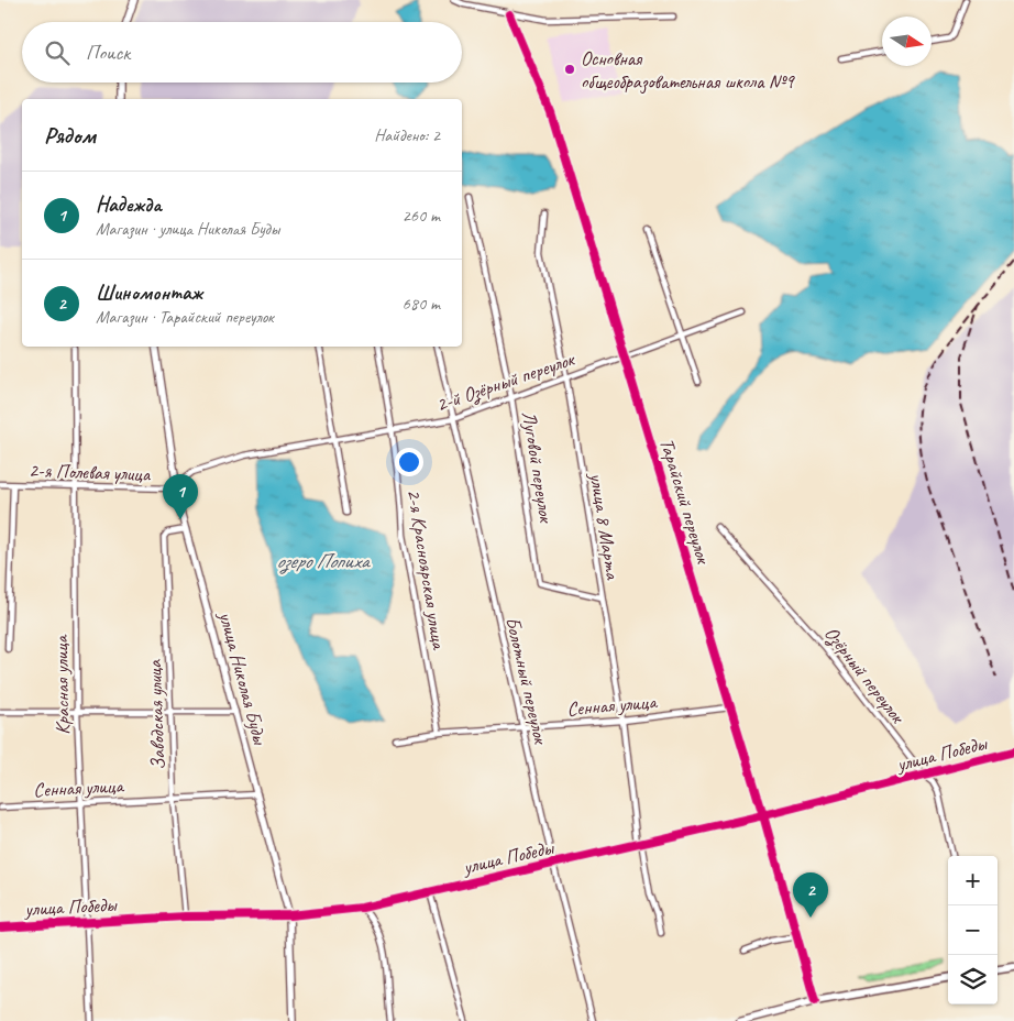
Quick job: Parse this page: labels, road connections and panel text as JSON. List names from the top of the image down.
{
  "streets": {
    "street": [
      "2-й Озёрный переулок",
      "Луговой переулок",
      "2-я Полевая улица",
      "Тарайский переулок",
      "улица 8 Марта",
      "2-я Красноярская улица",
      "Озёрный переулок",
      "улица Николая Буды",
      "Болотный переулок",
      "Красная улица",
      "Сенная улица",
      "Заводская улица",
      "улица Победы"
    ]
  },
  "crossings": [
    ["2-й Озёрный переулок", "Луговой переулок"],
    ["2-й Озёрный переулок", "2-я Полевая улица"],
    ["2-й Озёрный переулок", "Тарайский переулок"],
    ["2-й Озёрный переулок", "улица 8 Марта"],
    ["2-й Озёрный переулок", "2-я Красноярская улица"],
    ["2-й Озёрный переулок", "улица Николая Буды"],
    ["2-й Озёрный переулок", "Болотный переулок"],
    ["Луговой переулок", "улица 8 Марта"],
    ["2-я Полевая улица", "улица Николая Буды"],
    ["2-я Полевая улица", "Красная улица"],
    ["Тарайский переулок", "Сенная улица"],
    ["Тарайский переулок", "улица Победы"],
    ["улица 8 Марта", "Сенная улица"],
    ["улица 8 Марта", "улица Победы"],
    ["2-я Красноярская улица", "Сенная улица"],
    ["Озёрный переулок", "улица Победы"],
    ["улица Николая Буды", "Сенная улица"],
    ["улица Николая Буды", "Заводская улица"],
    ["улица Николая Буды", "улица Победы"],
    ["Болотный переулок", "Сенная улица"],
    ["Болотный переулок", "улица Победы"],
    ["Красная улица", "Сенная улица"],
    ["Красная улица", "улица Победы"],
    ["Сенная улица", "Заводская улица"],
    ["Заводская улица", "улица Победы"]
  ],
  "water": ["озеро Попиха"],
  "places": ["Основная общеобразовательная школа №9"],
  "north": "right",
  "page": {
    "search": "Поиск",
    "heading": ["Рядом", "Найдено: 2"],
    "list": [
      {
        "mark": "1",
        "name": "Надежда",
        "note": "Магазин · улица Николая Буды",
        "value": "260 m"
      },
      {
        "mark": "2",
        "name": "Шиномонтаж",
        "note": "Магазин · Тарайский переулок",
        "value": "680 m"
      }
    ],
    "pins": ["1", "2"],
    "map_buttons": ["+", "−"]
  }
}
